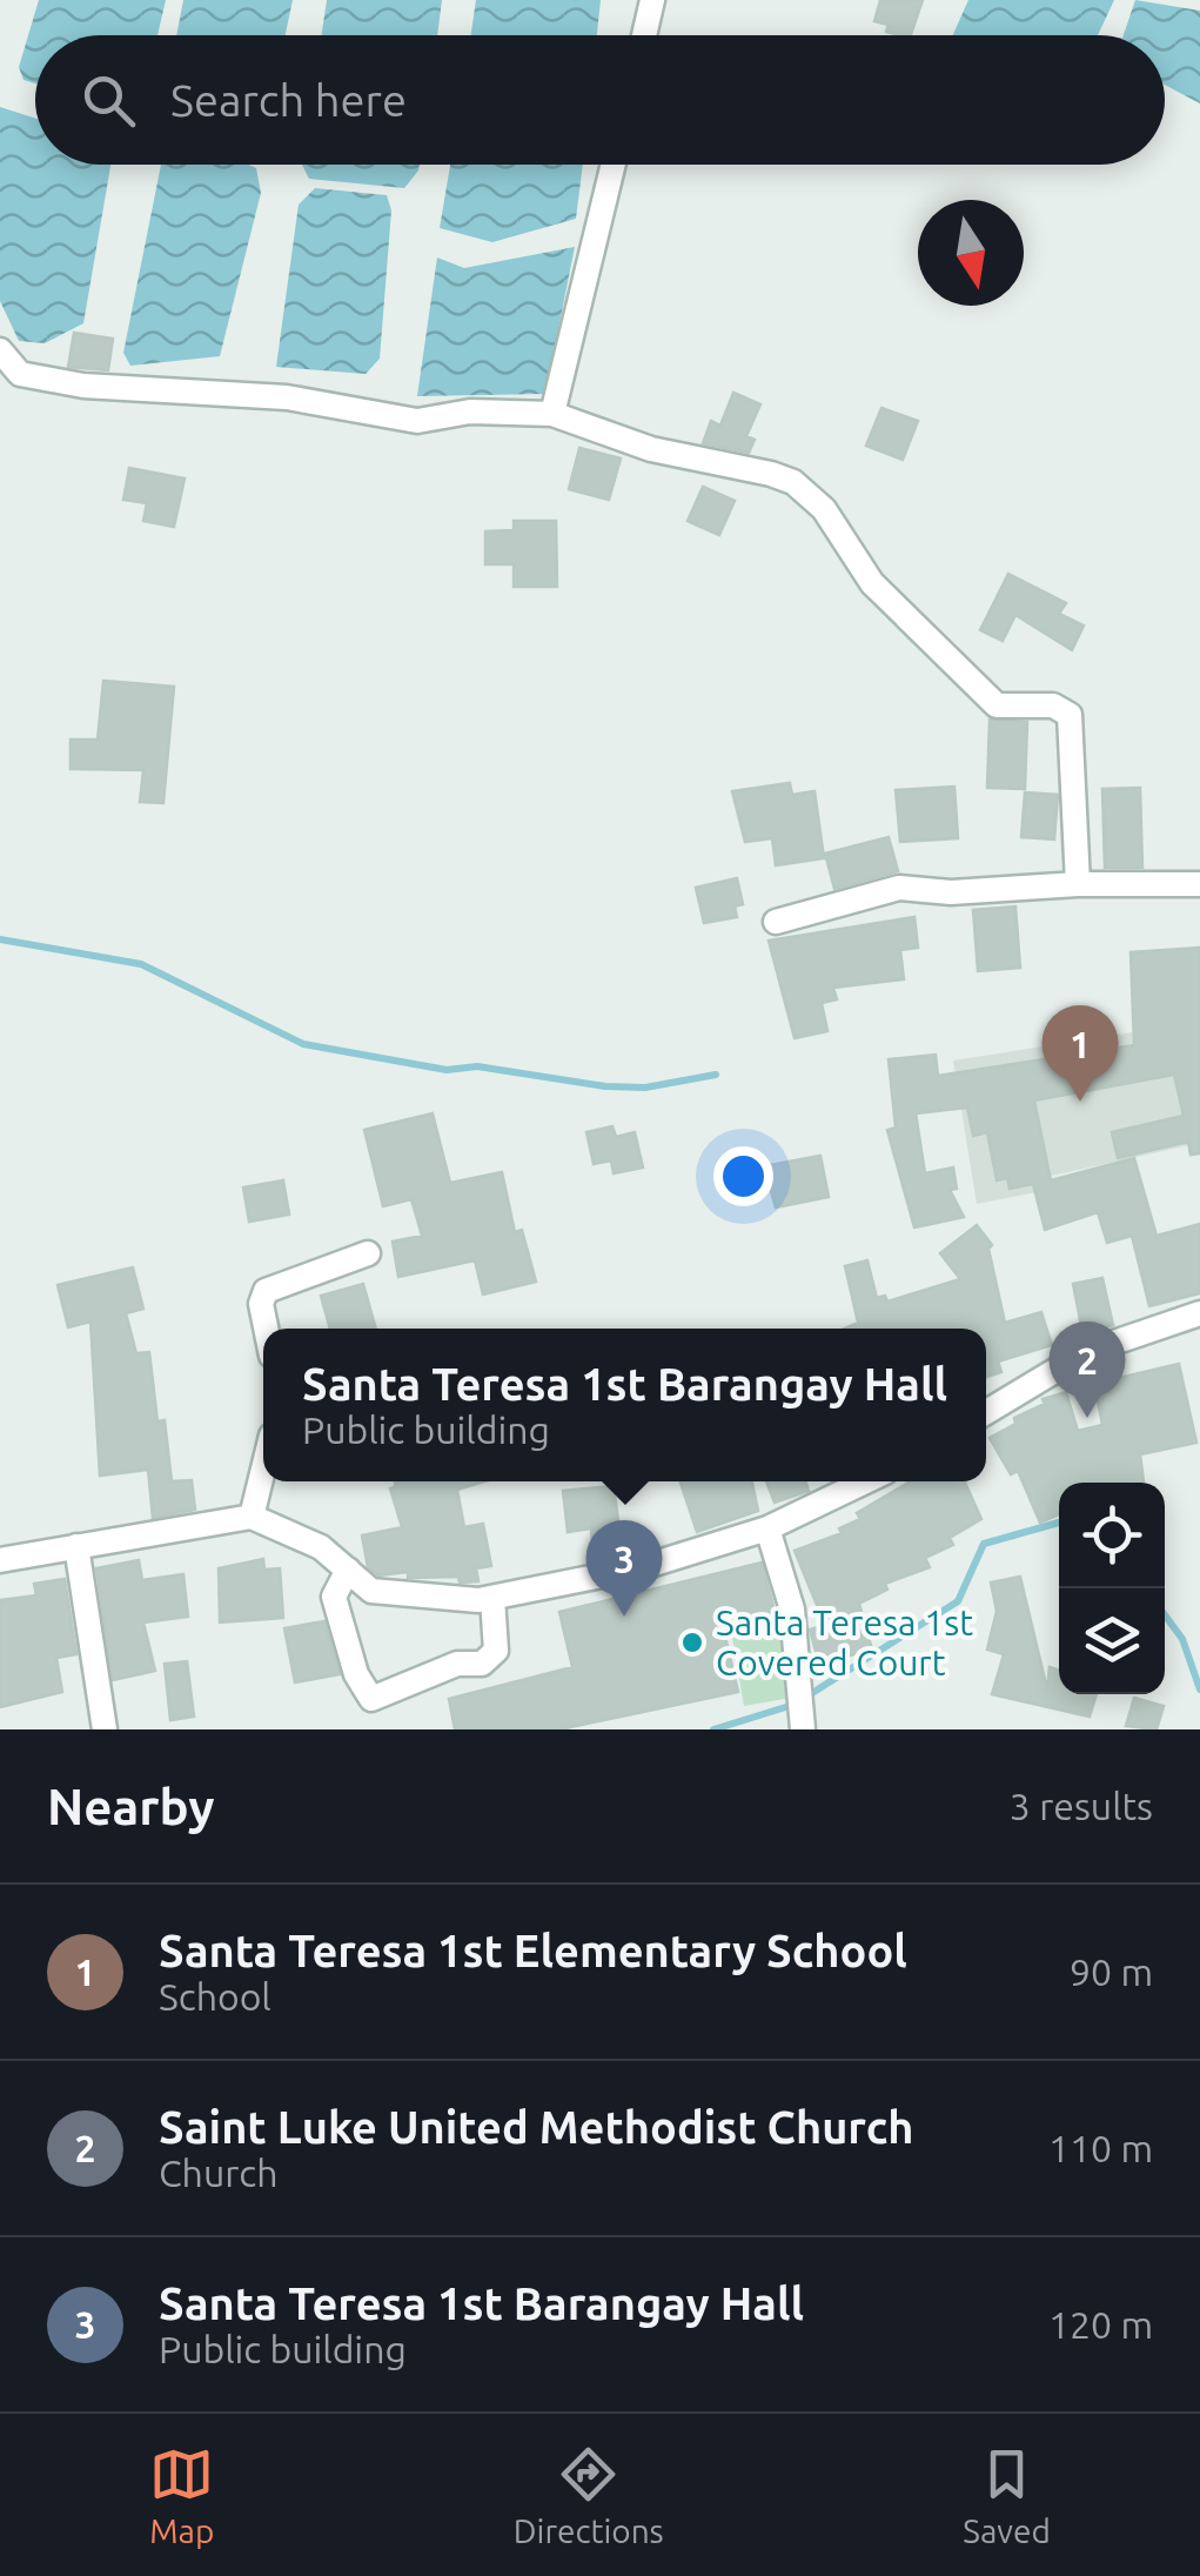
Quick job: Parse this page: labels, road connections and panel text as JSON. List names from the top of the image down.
{
  "places": ["Santa Teresa 1st Covered Court"],
  "north": "bottom",
  "page": {
    "search": "Search here",
    "pins": ["1", "2", "3"],
    "popup": ["Santa Teresa 1st Barangay Hall", "Public building"],
    "heading": ["Nearby", "3 results"],
    "list": [
      {
        "mark": "1",
        "name": "Santa Teresa 1st Elementary School",
        "note": "School",
        "value": "90 m"
      },
      {
        "mark": "2",
        "name": "Saint Luke United Methodist Church",
        "note": "Church",
        "value": "110 m"
      },
      {
        "mark": "3",
        "name": "Santa Teresa 1st Barangay Hall",
        "note": "Public building",
        "value": "120 m"
      }
    ],
    "nav": ["Map", "Directions", "Saved"]
  }
}
